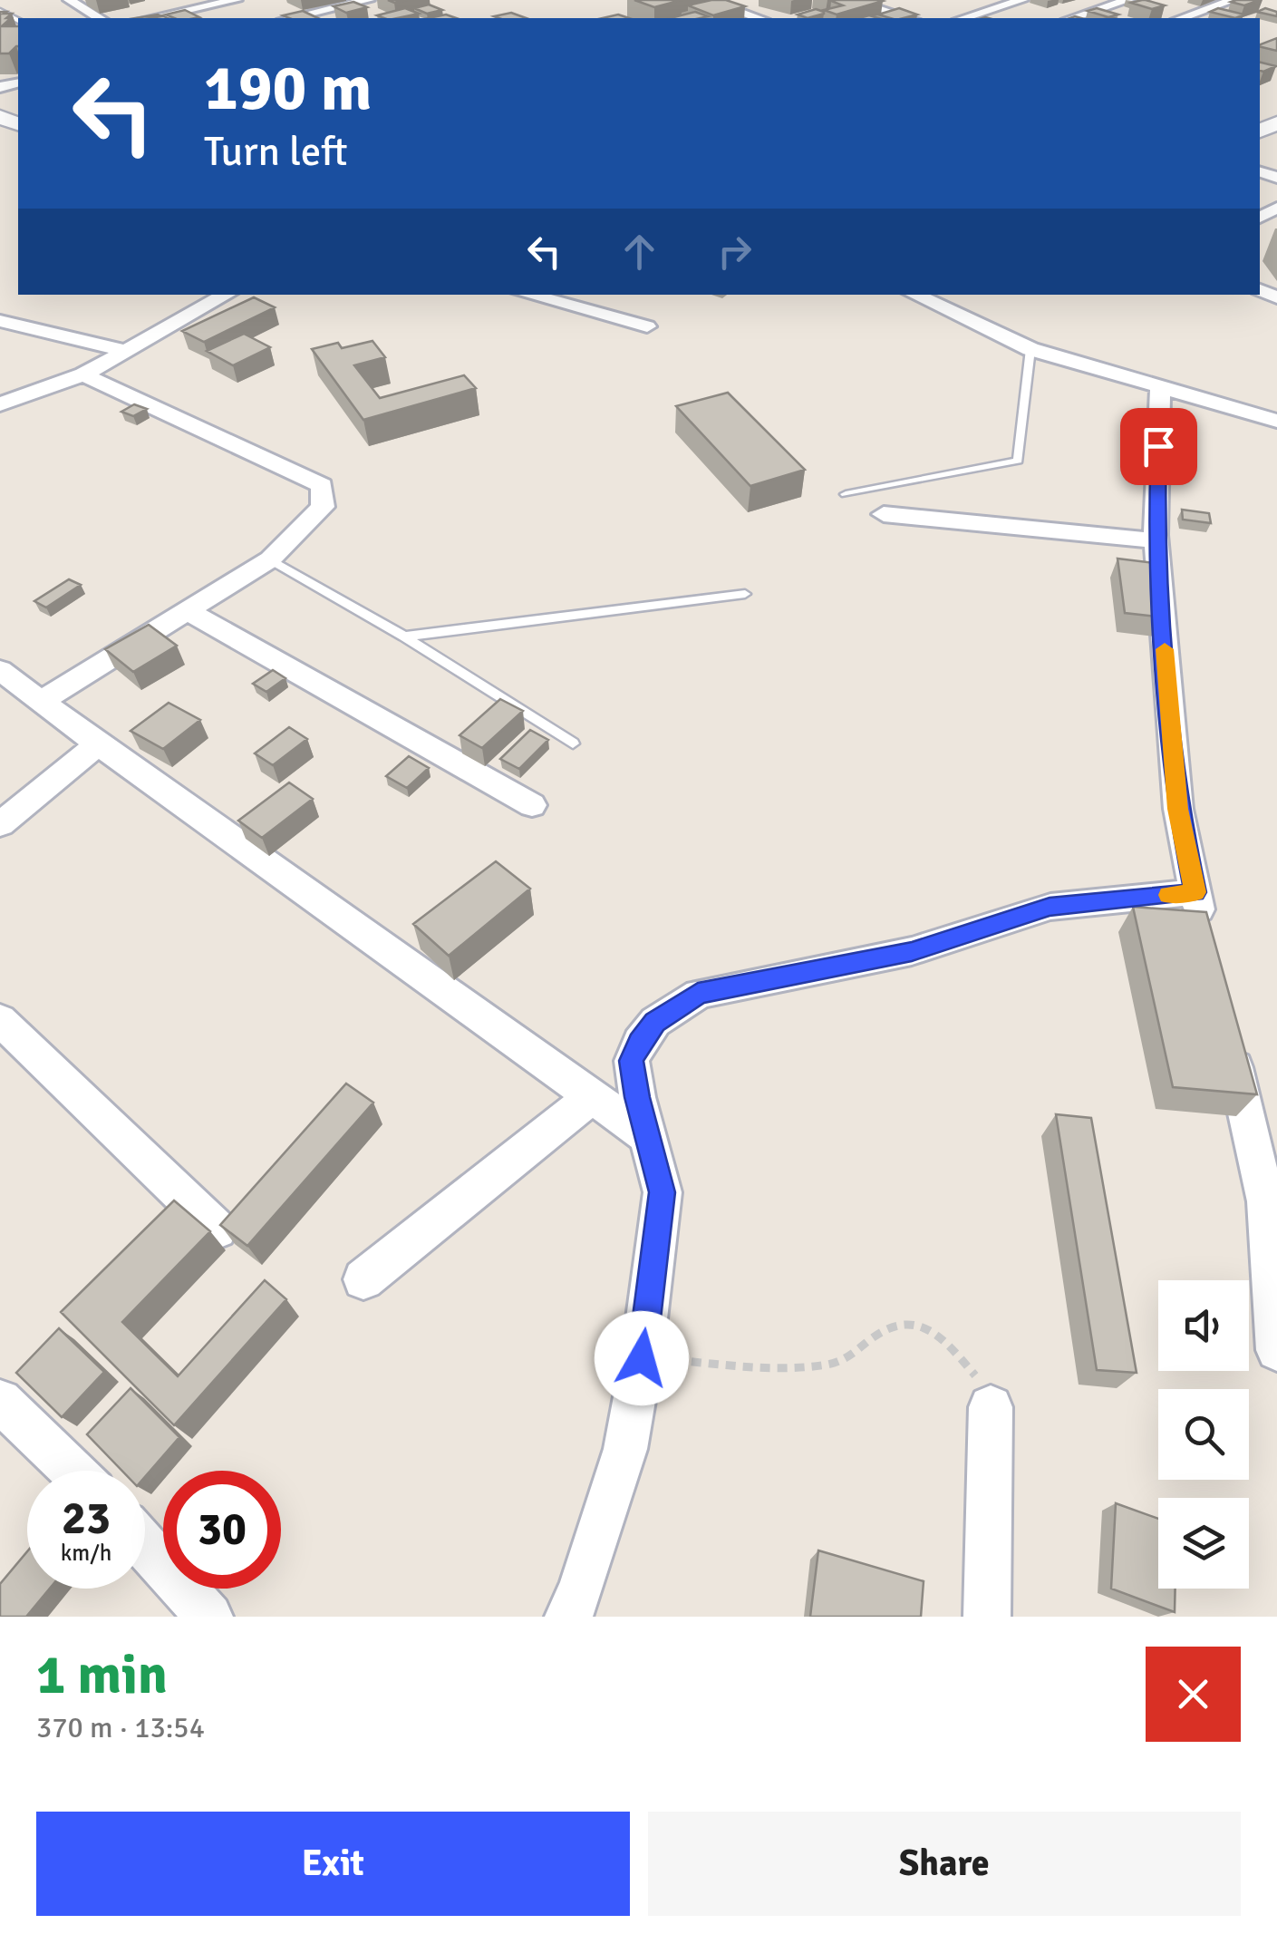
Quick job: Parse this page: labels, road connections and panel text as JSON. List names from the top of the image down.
{
  "page": {
    "turn": ["190 m", "Turn left"],
    "speed": "23 km/h",
    "limit": "30",
    "heading": ["1 min", "370 m · 13:54"],
    "buttons": ["Exit", "Share"]
  }
}
